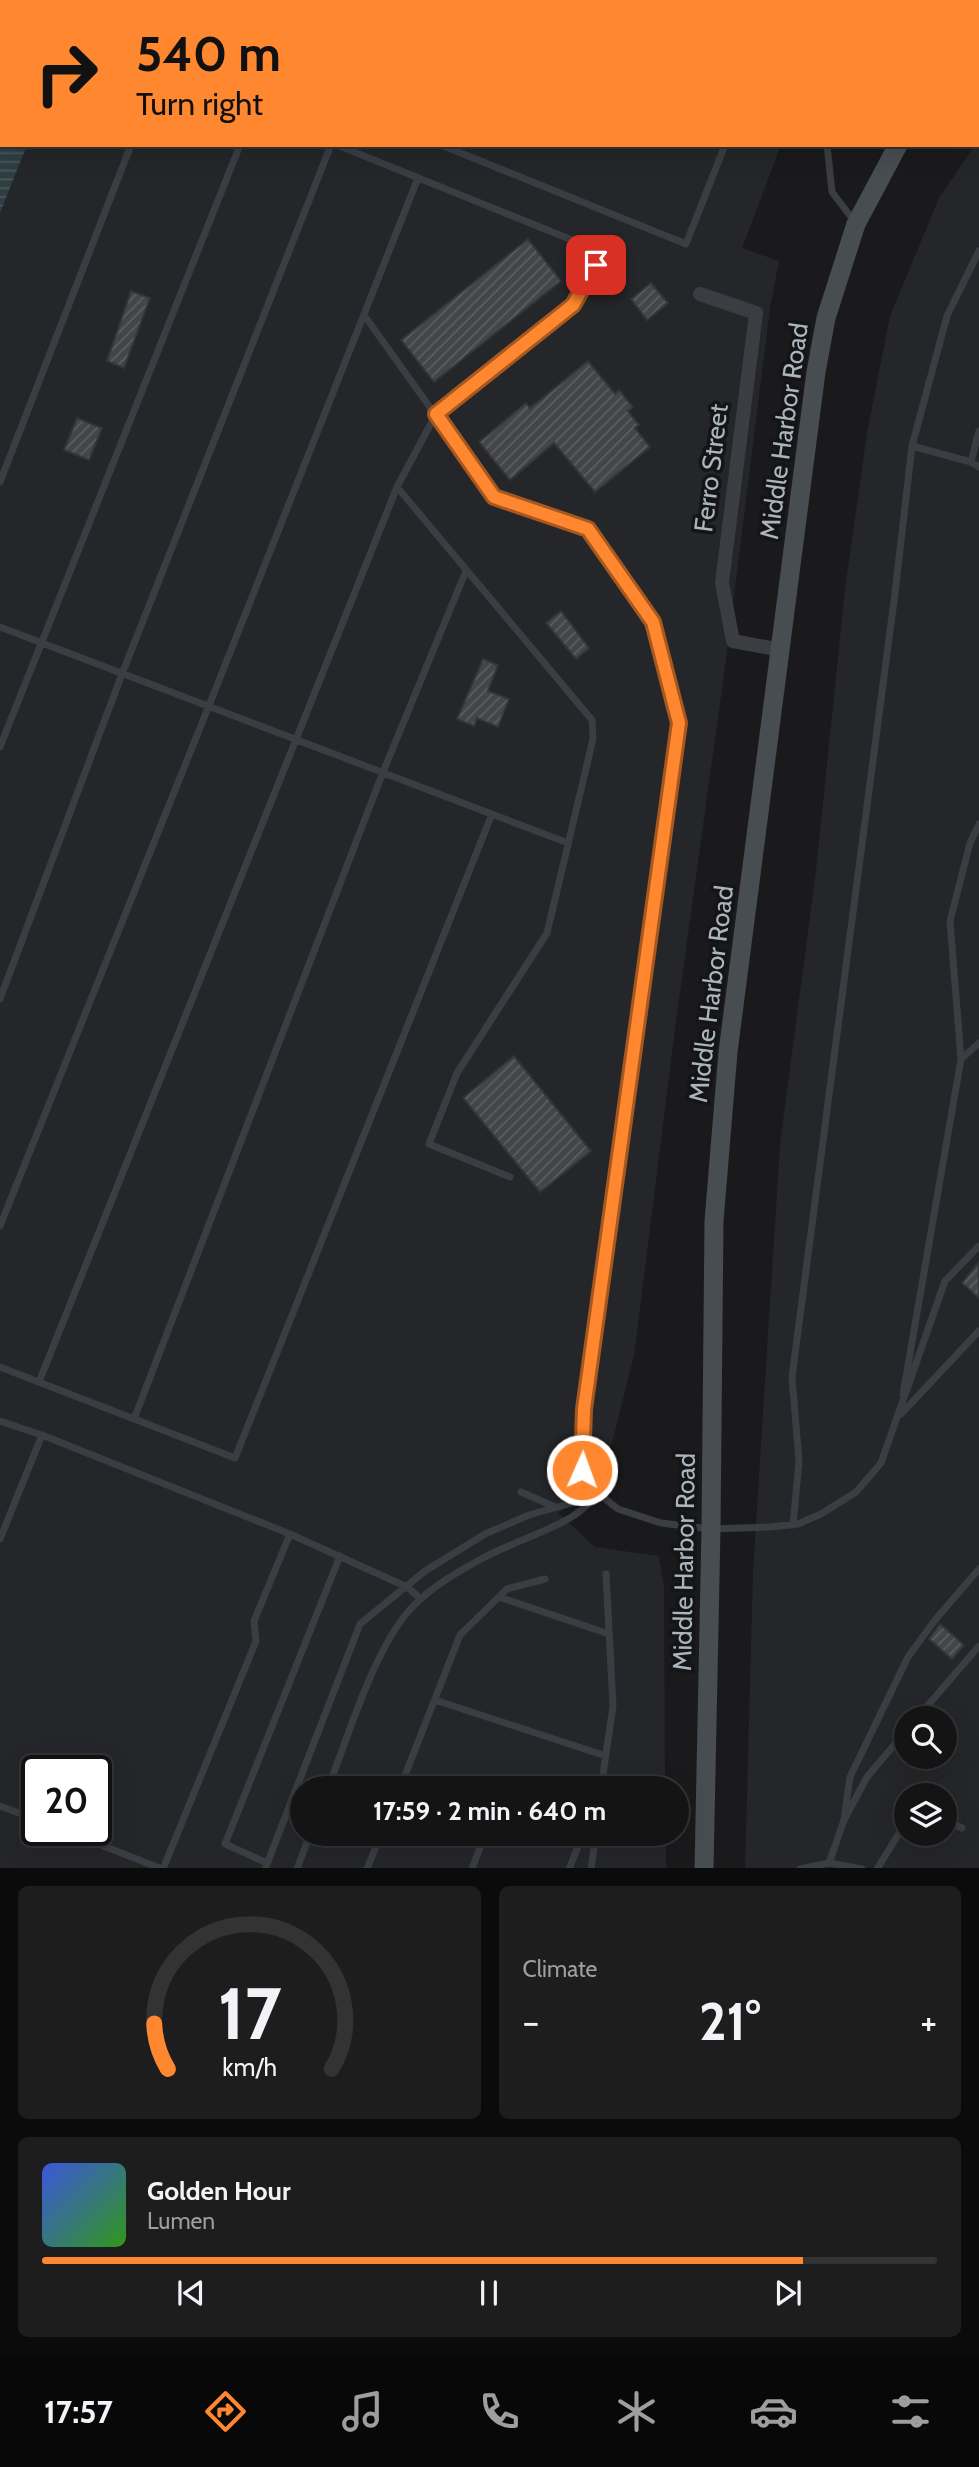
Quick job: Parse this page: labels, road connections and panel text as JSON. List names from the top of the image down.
{
  "streets": {
    "main road": ["Middle Harbor Road"],
    "street": ["Ferro Street"]
  },
  "crossings": [
    ["Middle Harbor Road", "Ferro Street"]
  ],
  "page": {
    "turn": ["540 m", "Turn right"],
    "limit": "20",
    "trip": "17:59 · 2 min · 640 m",
    "tile": "Climate",
    "heat": ["−", "21°", "+"],
    "song": ["Golden Hour", "Lumen"],
    "tabs": "17:57",
    "gauge": ["17", "km/h"]
  }
}
